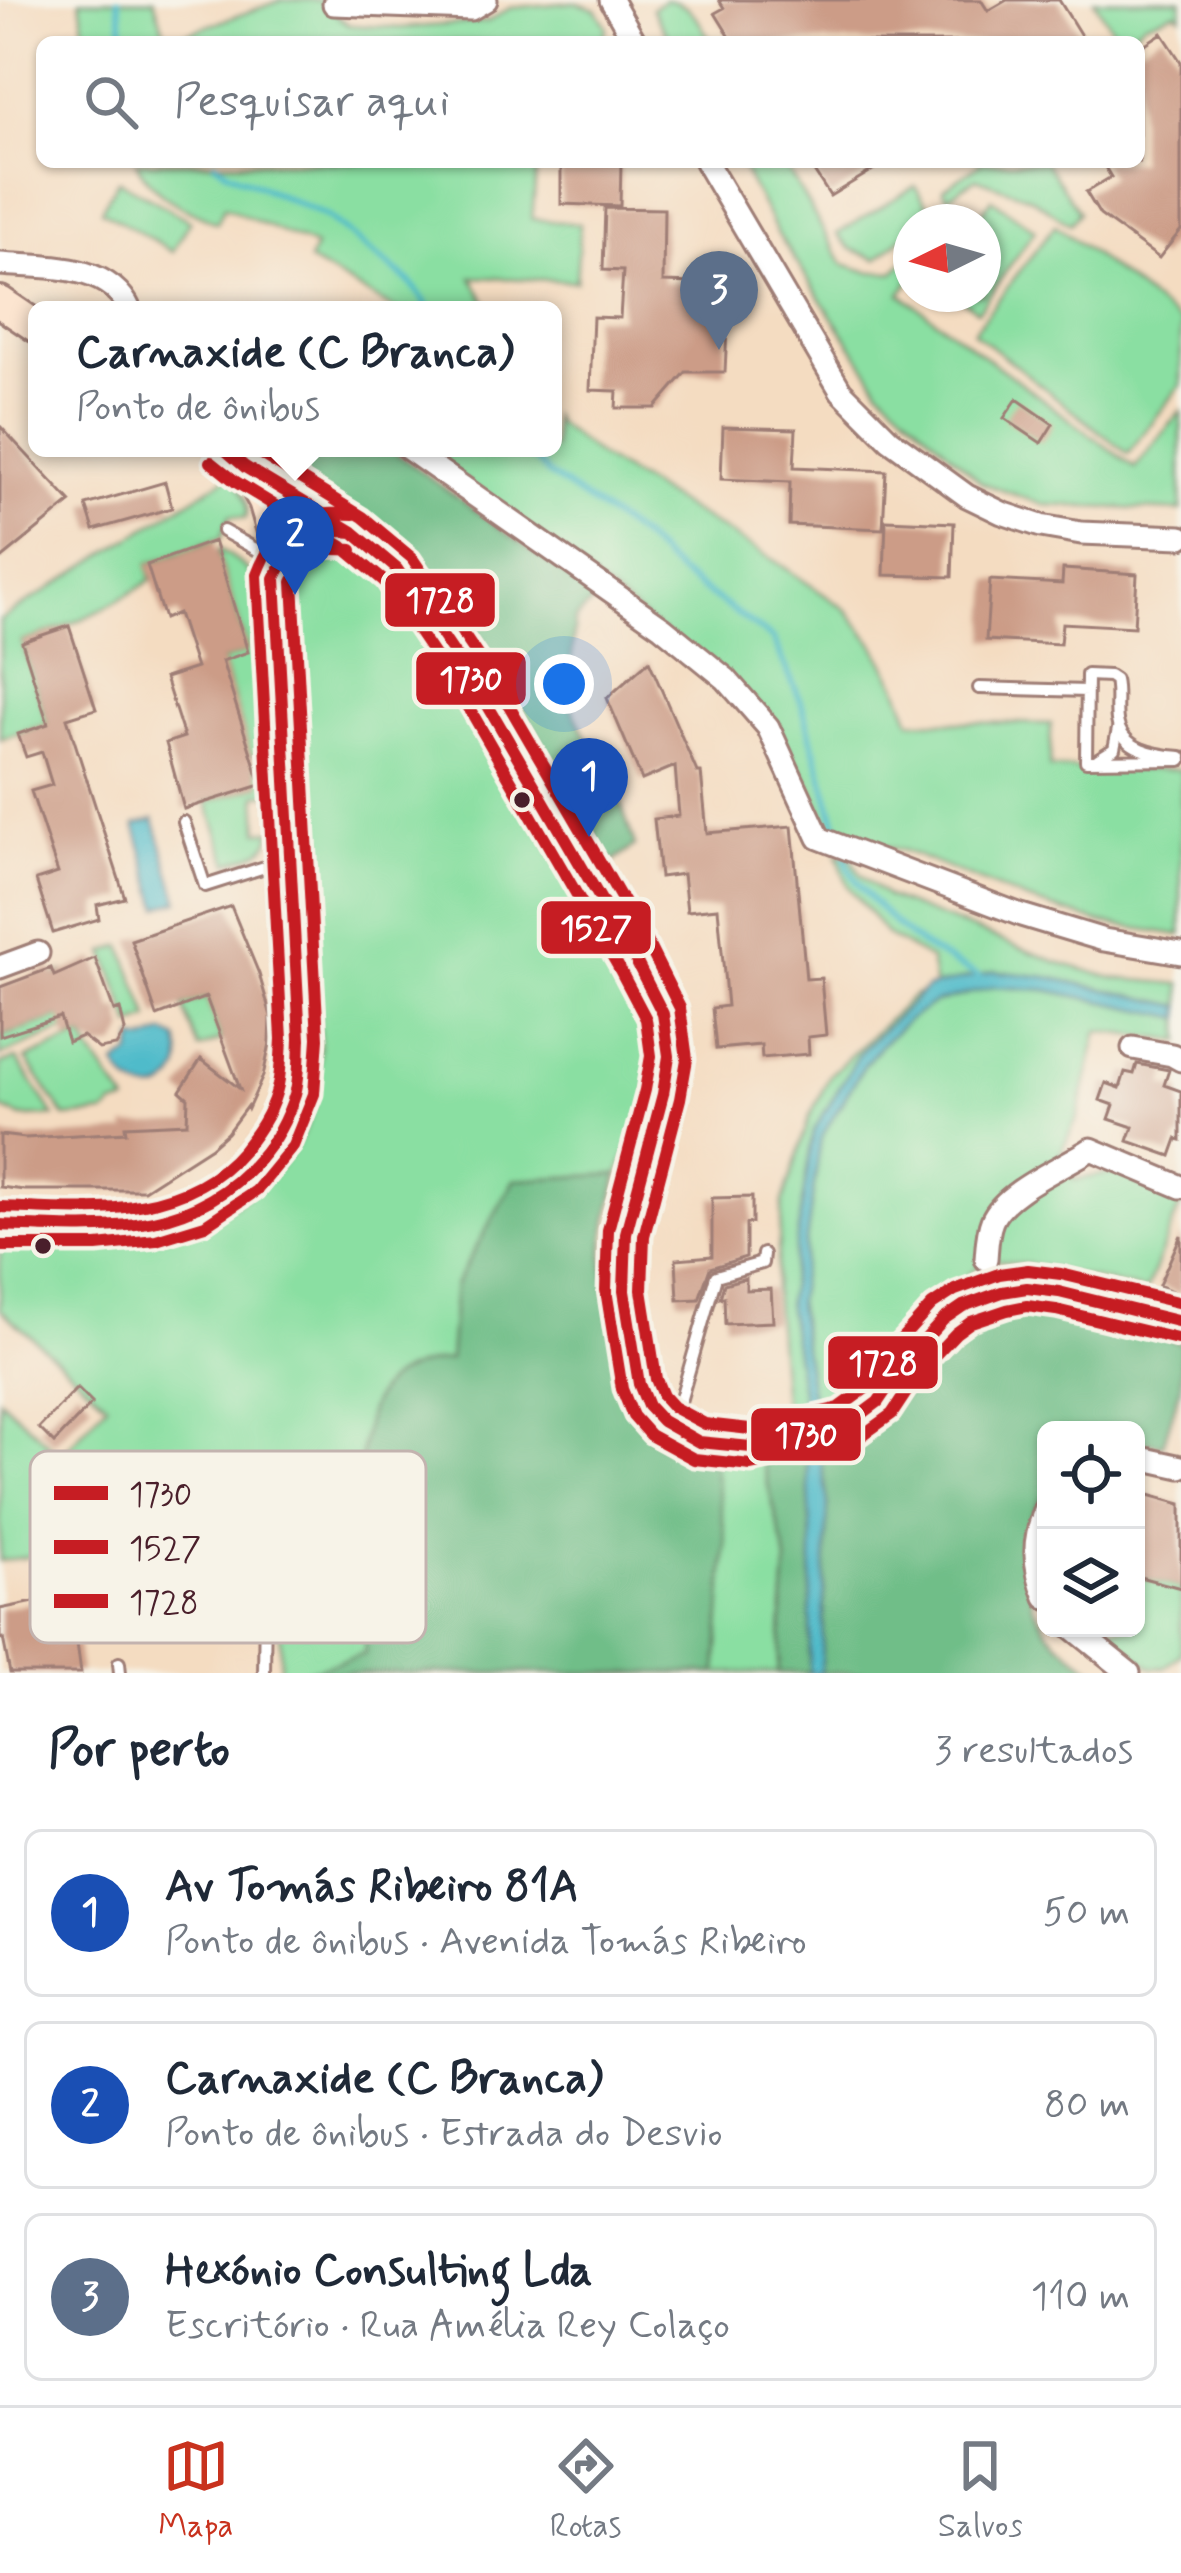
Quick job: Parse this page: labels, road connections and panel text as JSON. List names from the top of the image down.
{
  "lines": ["transit line 1730", "transit line 1728", "transit line 1527"],
  "legend": ["1730", "1527", "1728"],
  "north": "left",
  "page": {
    "search": "Pesquisar aqui",
    "pins": ["3", "2", "1"],
    "popup": ["Carnaxide (C Branca)", "Ponto de ônibus"],
    "heading": ["Por perto", "3 resultados"],
    "list": [
      {
        "mark": "1",
        "name": "Av Tomás Ribeiro 81A",
        "note": "Ponto de ônibus · Avenida Tomás Ribeiro",
        "value": "50 m"
      },
      {
        "mark": "2",
        "name": "Carnaxide (C Branca)",
        "note": "Ponto de ônibus · Estrada do Desvio",
        "value": "80 m"
      },
      {
        "mark": "3",
        "name": "Hexónio Consulting Lda",
        "note": "Escritório · Rua Amélia Rey Colaço",
        "value": "110 m"
      }
    ],
    "nav": ["Mapa", "Rotas", "Salvos"]
  }
}
